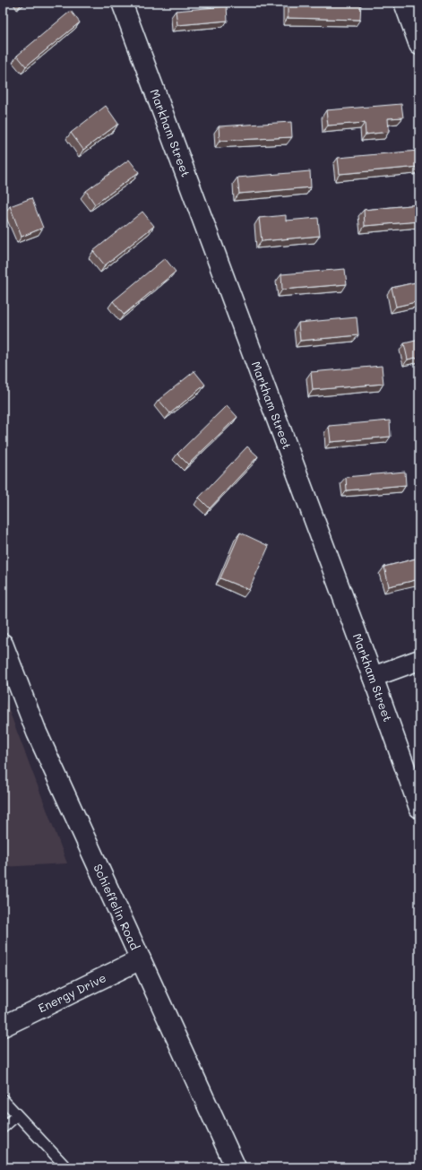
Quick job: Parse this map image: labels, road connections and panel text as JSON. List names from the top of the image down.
{
  "streets": {
    "street": ["Markham Street", "Schieffelin Road", "Energy Drive"]
  },
  "crossings": [
    ["Schieffelin Road", "Energy Drive"]
  ]
}
